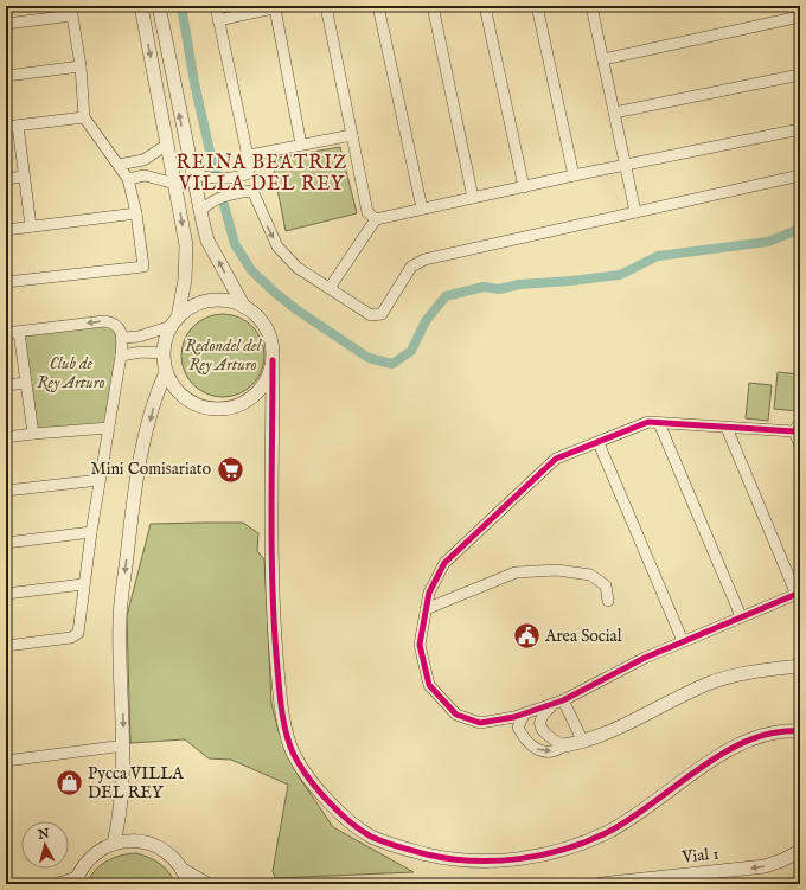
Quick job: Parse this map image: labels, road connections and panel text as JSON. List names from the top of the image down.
{
  "streets": {
    "street": ["Vial 1"]
  },
  "one_way": ["Vial 1"],
  "districts": ["REINA BEATRIZ VILLA DEL REY"],
  "parks": ["Redondel del Rey Arturo", "Club de Rey Arturo"],
  "places": {
    "supermarket": ["Mini Comisariato"],
    "public building": ["Area Social"],
    "shop": ["Pycca VILLA DEL REY"]
  },
  "north": "top"
}
